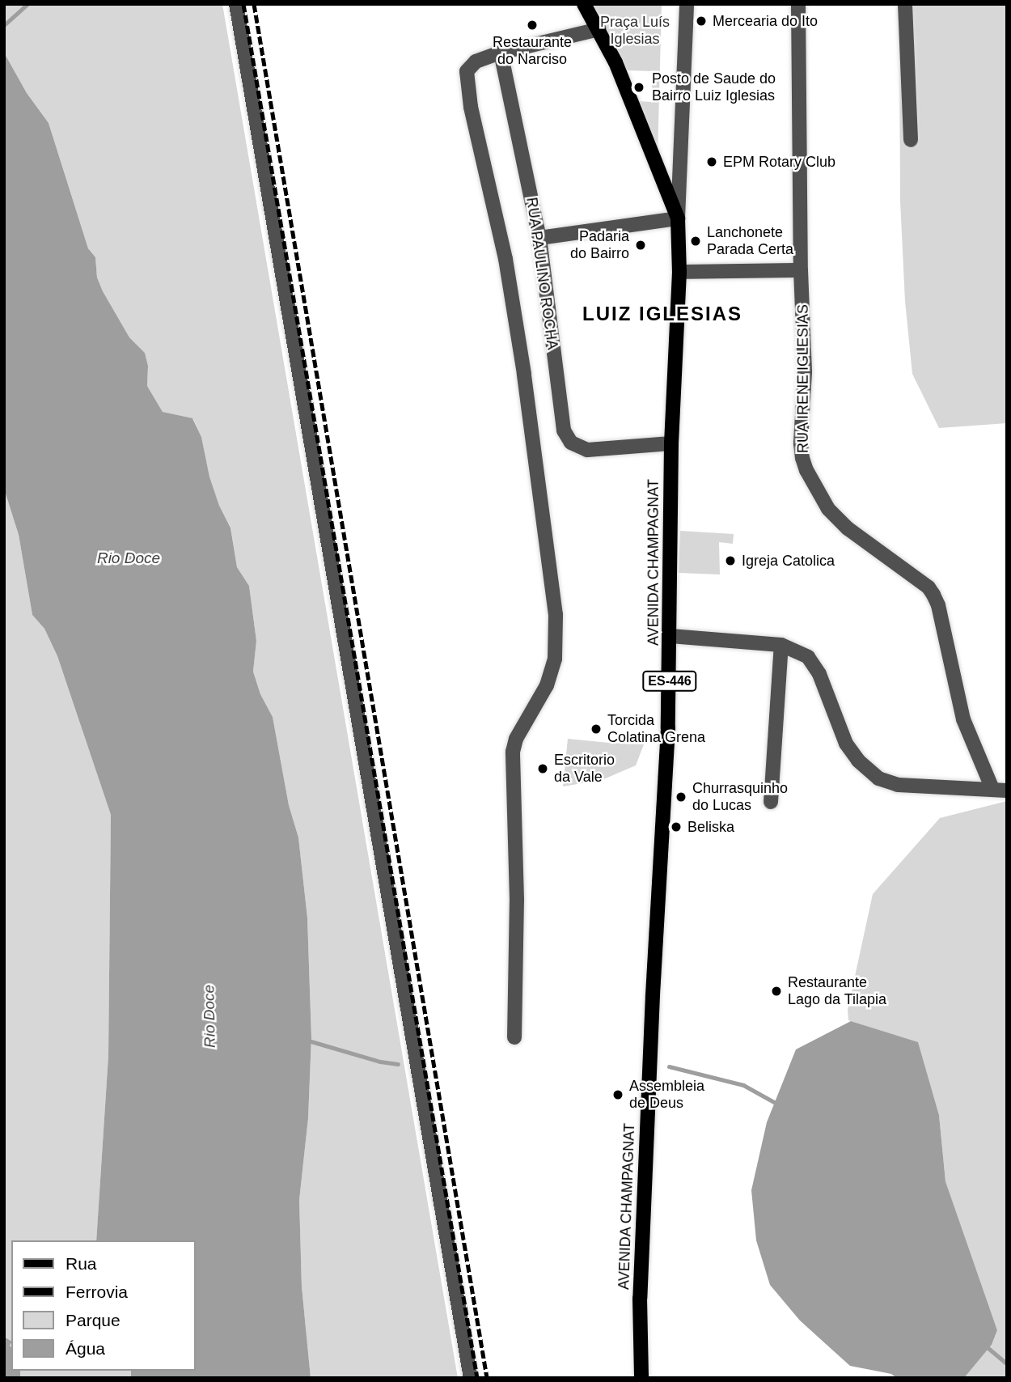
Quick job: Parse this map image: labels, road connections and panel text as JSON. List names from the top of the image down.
{
  "streets": {
    "main road": ["AVENIDA CHAMPAGNAT", "ES-446"],
    "street": ["RUA PAULINO ROCHA", "RUA IRENE IGLESIAS"]
  },
  "crossings": [
    ["RUA PAULINO ROCHA", "AVENIDA CHAMPAGNAT"]
  ],
  "districts": ["LUIZ IGLESIAS"],
  "water": ["Rio Doce"],
  "parks": ["Praça Luís Iglesias"],
  "places": [
    "Mercearia do Ito",
    "Restaurante do Narciso",
    "Posto de Saude do Bairro Luiz Iglesias",
    "EPM Rotary Club",
    "Lanchonete Parada Certa",
    "Padaria do Bairro",
    "Igreja Catolica",
    "Torcida Colatina Grena",
    "Escritorio da Vale",
    "Churrasquinho do Lucas",
    "Beliska",
    "Restaurante Lago da Tilapia",
    "Assembleia de Deus"
  ],
  "legend": [
    "Rua",
    "Ferrovia",
    "Parque",
    "Água"
  ]
}
